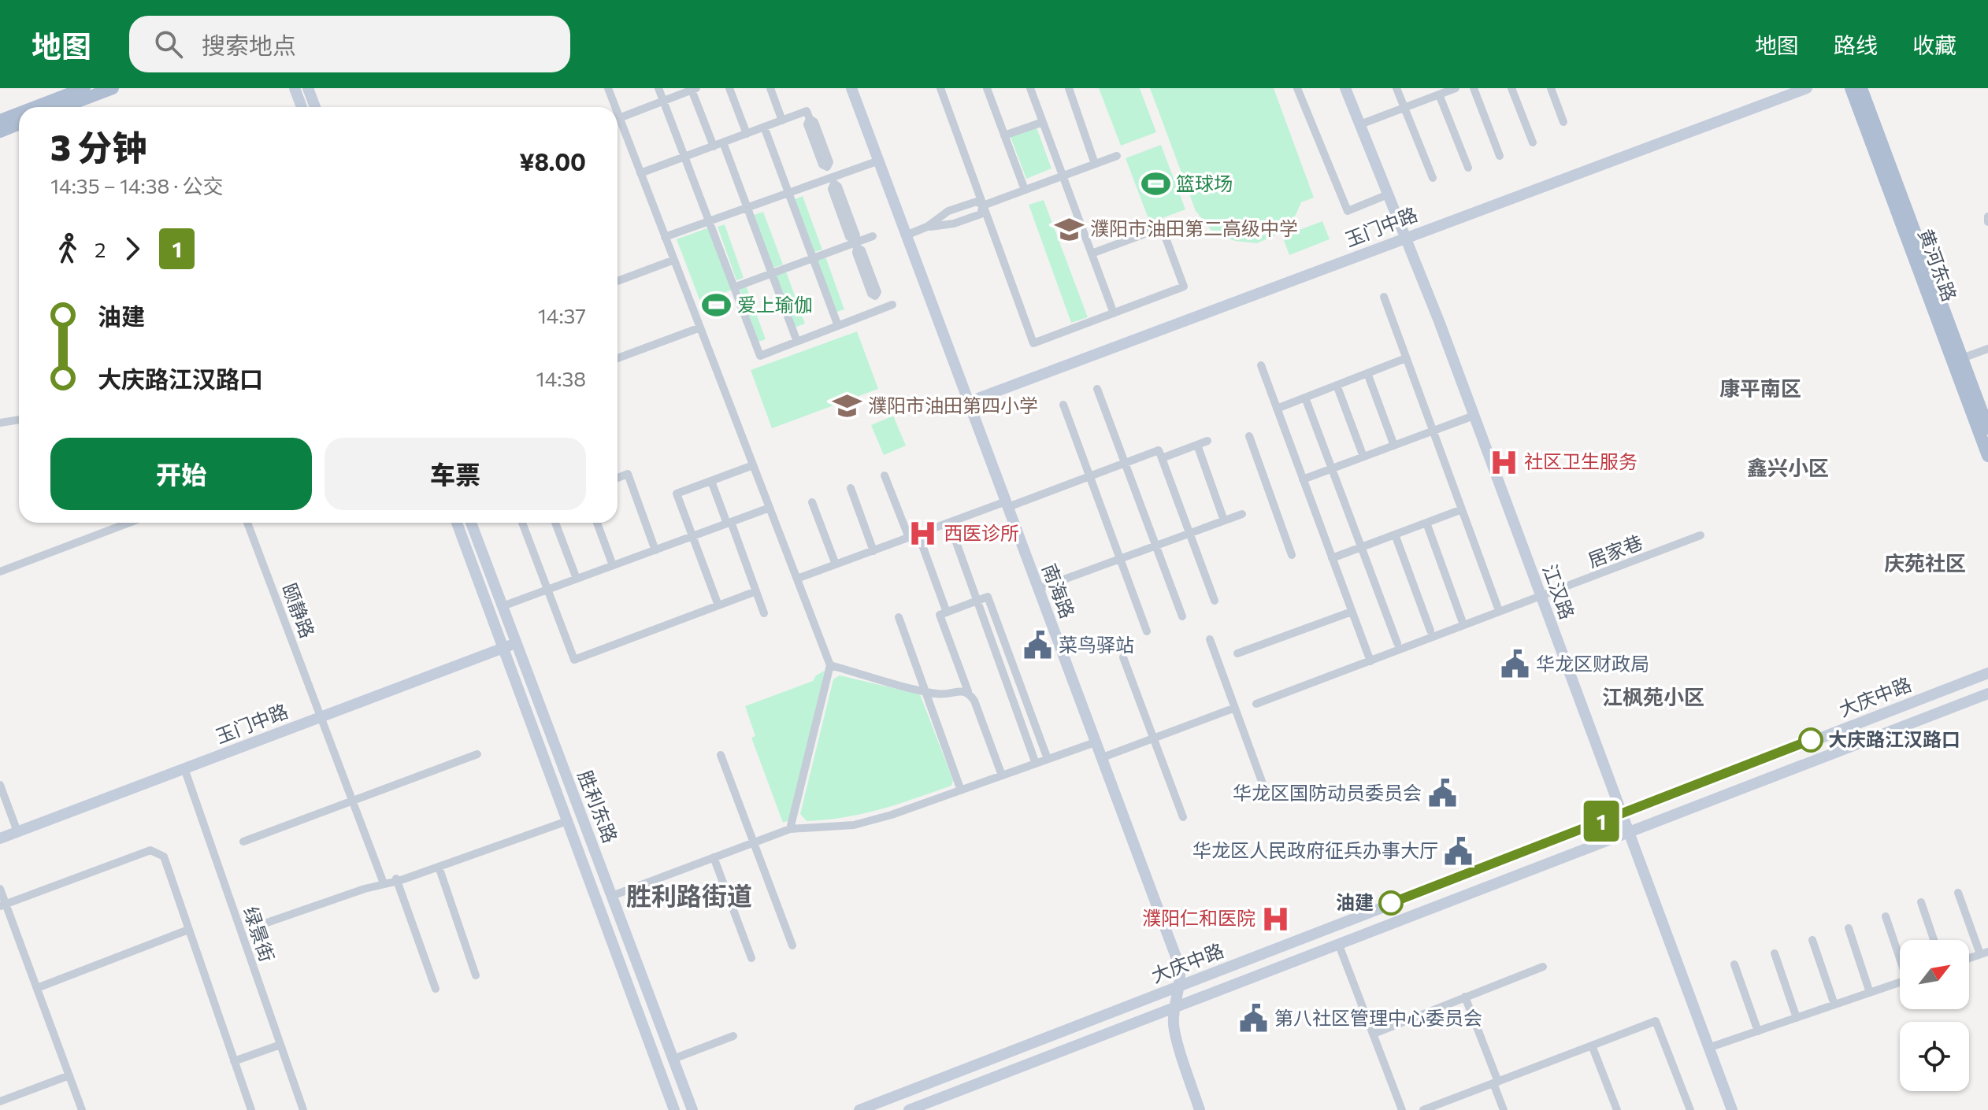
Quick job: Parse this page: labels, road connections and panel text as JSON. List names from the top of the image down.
{
  "streets": {
    "main road": [
      "玉门中路",
      "黄河东路",
      "南海路",
      "江汉路",
      "大庆中路",
      "胜利东路"
    ],
    "street": ["居家巷", "颐静路", "绿景街"]
  },
  "crossings": [
    ["玉门中路", "南海路"],
    ["玉门中路", "江汉路"],
    ["玉门中路", "颐静路"],
    ["玉门中路", "胜利东路"],
    ["玉门中路", "绿景街"],
    ["居家巷", "江汉路"],
    ["南海路", "大庆中路"],
    ["江汉路", "大庆中路"]
  ],
  "districts": [
    "康平南区",
    "鑫兴小区",
    "庆苑社区",
    "江枫苑小区",
    "胜利路街道"
  ],
  "places": {
    "sports": ["篮球场", "爱上瑜伽"],
    "school or university": ["濮阳市油田第二高级中学", "濮阳市油田第四小学"],
    "hospital": ["社区卫生服务", "西医诊所", "濮阳仁和医院"],
    "public building": [
      "菜鸟驿站",
      "华龙区财政局",
      "华龙区国防动员委员会",
      "华龙区人民政府征兵办事大厅",
      "第八社区管理中心委员会"
    ],
    "other": ["大庆路江汉路口", "油建"]
  },
  "lines": ["bus line 1"],
  "north": "top right",
  "page": {
    "header": "地图",
    "search": "搜索地点",
    "nav": ["地图", "路线", "收藏"],
    "on_map": "1",
    "heading": ["3 分钟", "14:35 – 14:38 · 公交", "¥8.00"],
    "legs": ["2", "1"],
    "list": [
      {
        "name": "油建",
        "value": "14:37"
      },
      {
        "name": "大庆路江汉路口",
        "value": "14:38"
      }
    ],
    "buttons": ["开始", "车票"]
  }
}
